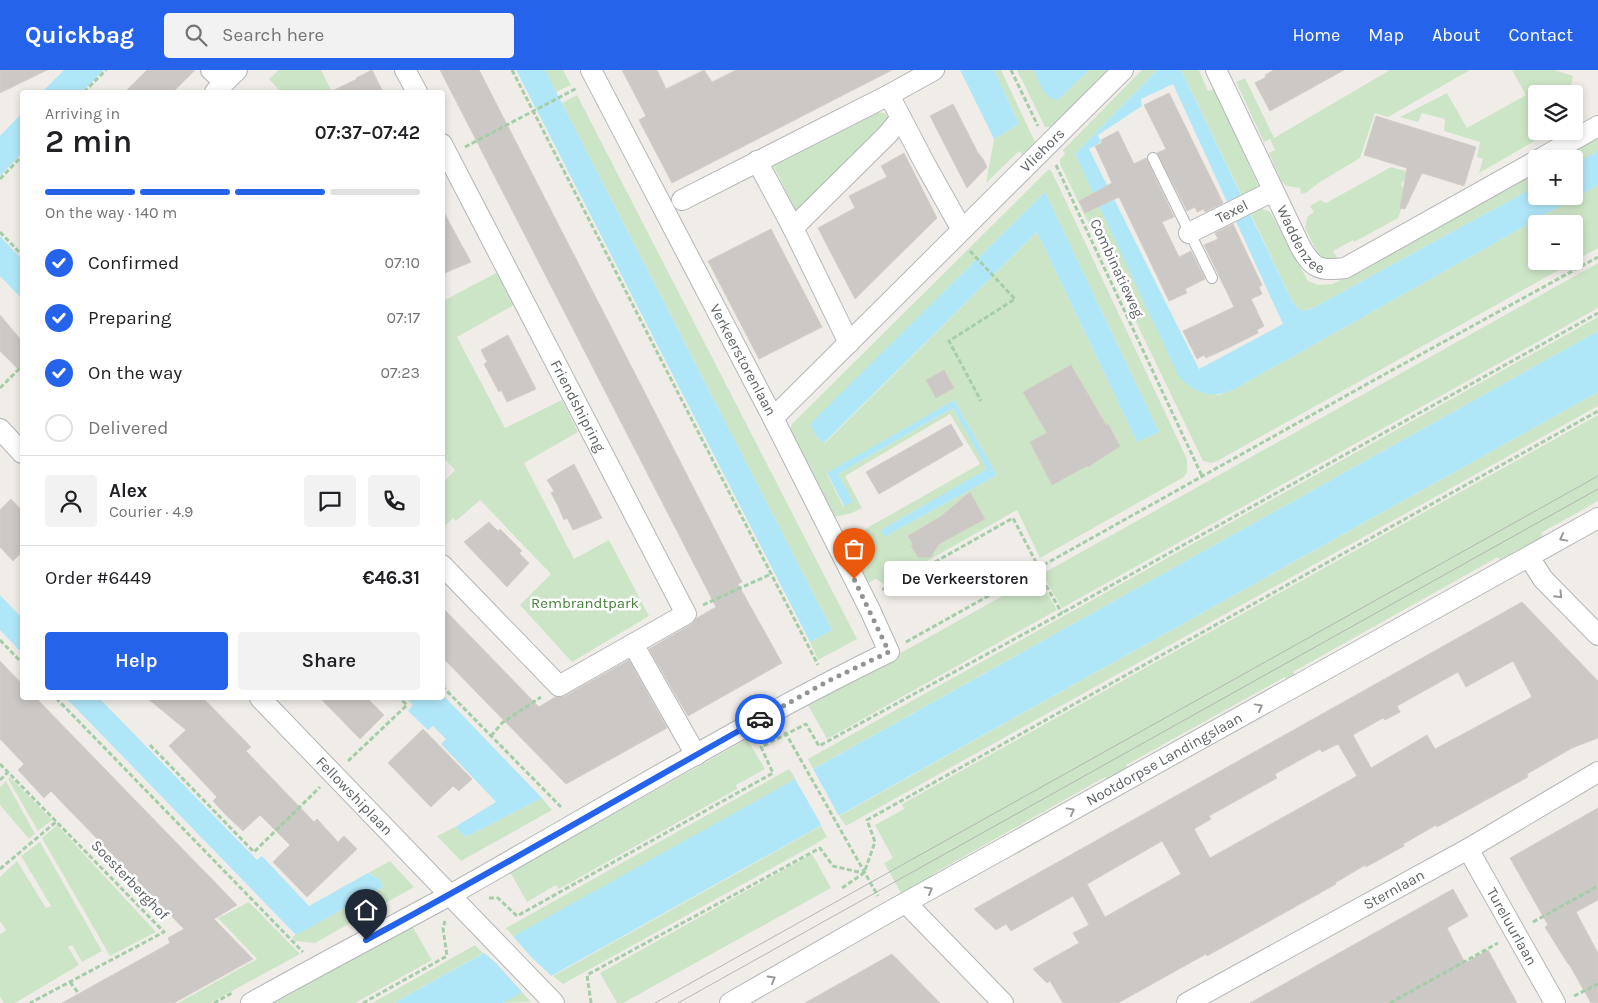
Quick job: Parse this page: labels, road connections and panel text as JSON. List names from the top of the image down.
{
  "streets": {
    "street": [
      "Vliehors",
      "Texel",
      "Waddenzee",
      "Verkeerstorenlaan",
      "Friendshipring",
      "Nootdorpse Landingslaan",
      "Fellowshiplaan",
      "Sternlaan",
      "Tureluurlaan"
    ],
    "path": ["Combinatieweg", "Soesterberghof"]
  },
  "crossings": [
    ["Vliehors", "Combinatieweg"],
    ["Vliehors", "Verkeerstorenlaan"],
    ["Texel", "Waddenzee"],
    ["Sternlaan", "Tureluurlaan"]
  ],
  "one_way": ["Nootdorpse Landingslaan"],
  "parks": ["Rembrandtpark"],
  "places": ["De Verkeerstoren"],
  "page": {
    "header": "Quickbag",
    "search": "Search here",
    "nav": [
      "Home",
      "Map",
      "About",
      "Contact"
    ],
    "map_buttons": ["+", "−"],
    "heading": ["2 min", "Arriving in", "07:37–07:42"],
    "panel": [
      "Alex",
      "Courier · 4.9",
      "Order #6449",
      "€46.31"
    ],
    "bar": "On the way · 140 m",
    "list": [
      ["Confirmed", "07:10"],
      ["Preparing", "07:17"],
      ["On the way", "07:23"],
      "Delivered"
    ],
    "bubble": "De Verkeerstoren",
    "buttons": ["Help", "Share"]
  }
}
